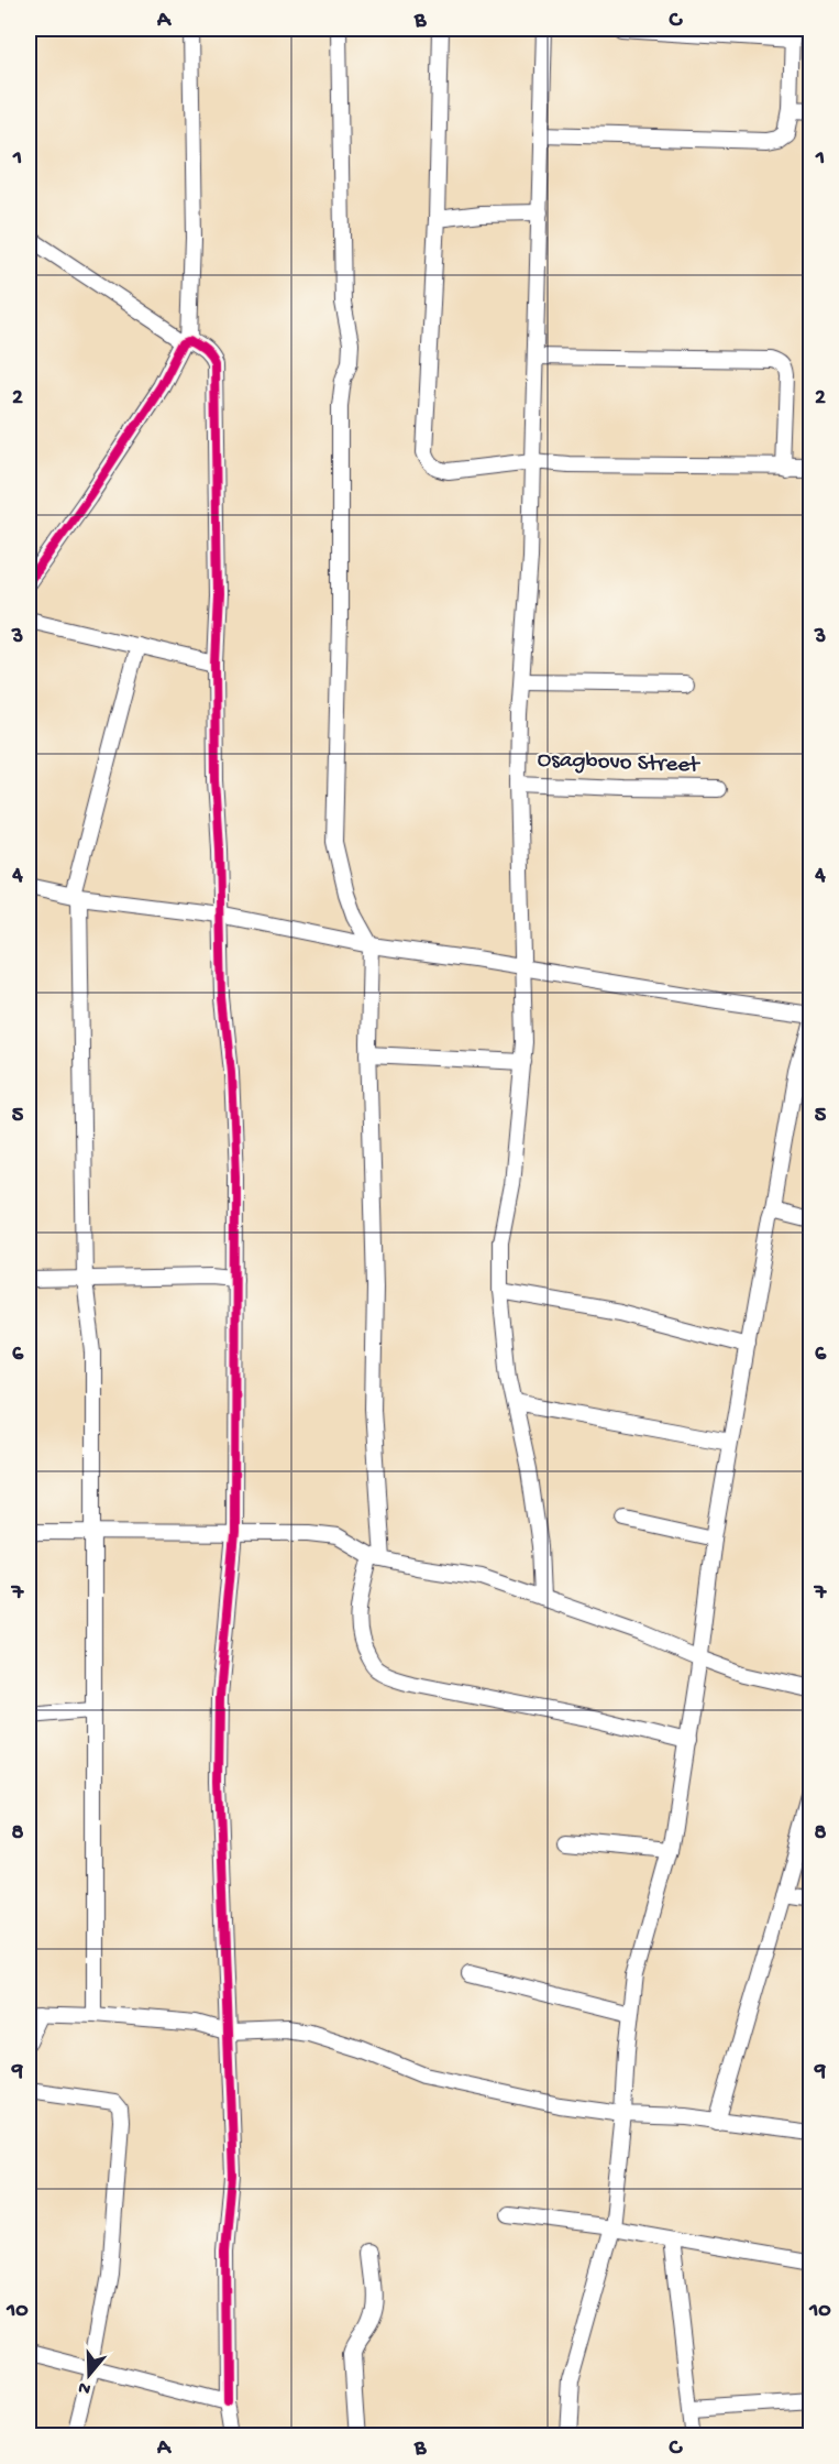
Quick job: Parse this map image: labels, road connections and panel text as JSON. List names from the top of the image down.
{
  "streets": {
    "street": ["Osagbovo Street"]
  },
  "north": "bottom",
  "grid": {
    "columns": ["A", "B", "C"],
    "rows": [
      "1",
      "2",
      "3",
      "4",
      "5",
      "6",
      "7",
      "8",
      "9",
      "10"
    ]
  }
}
